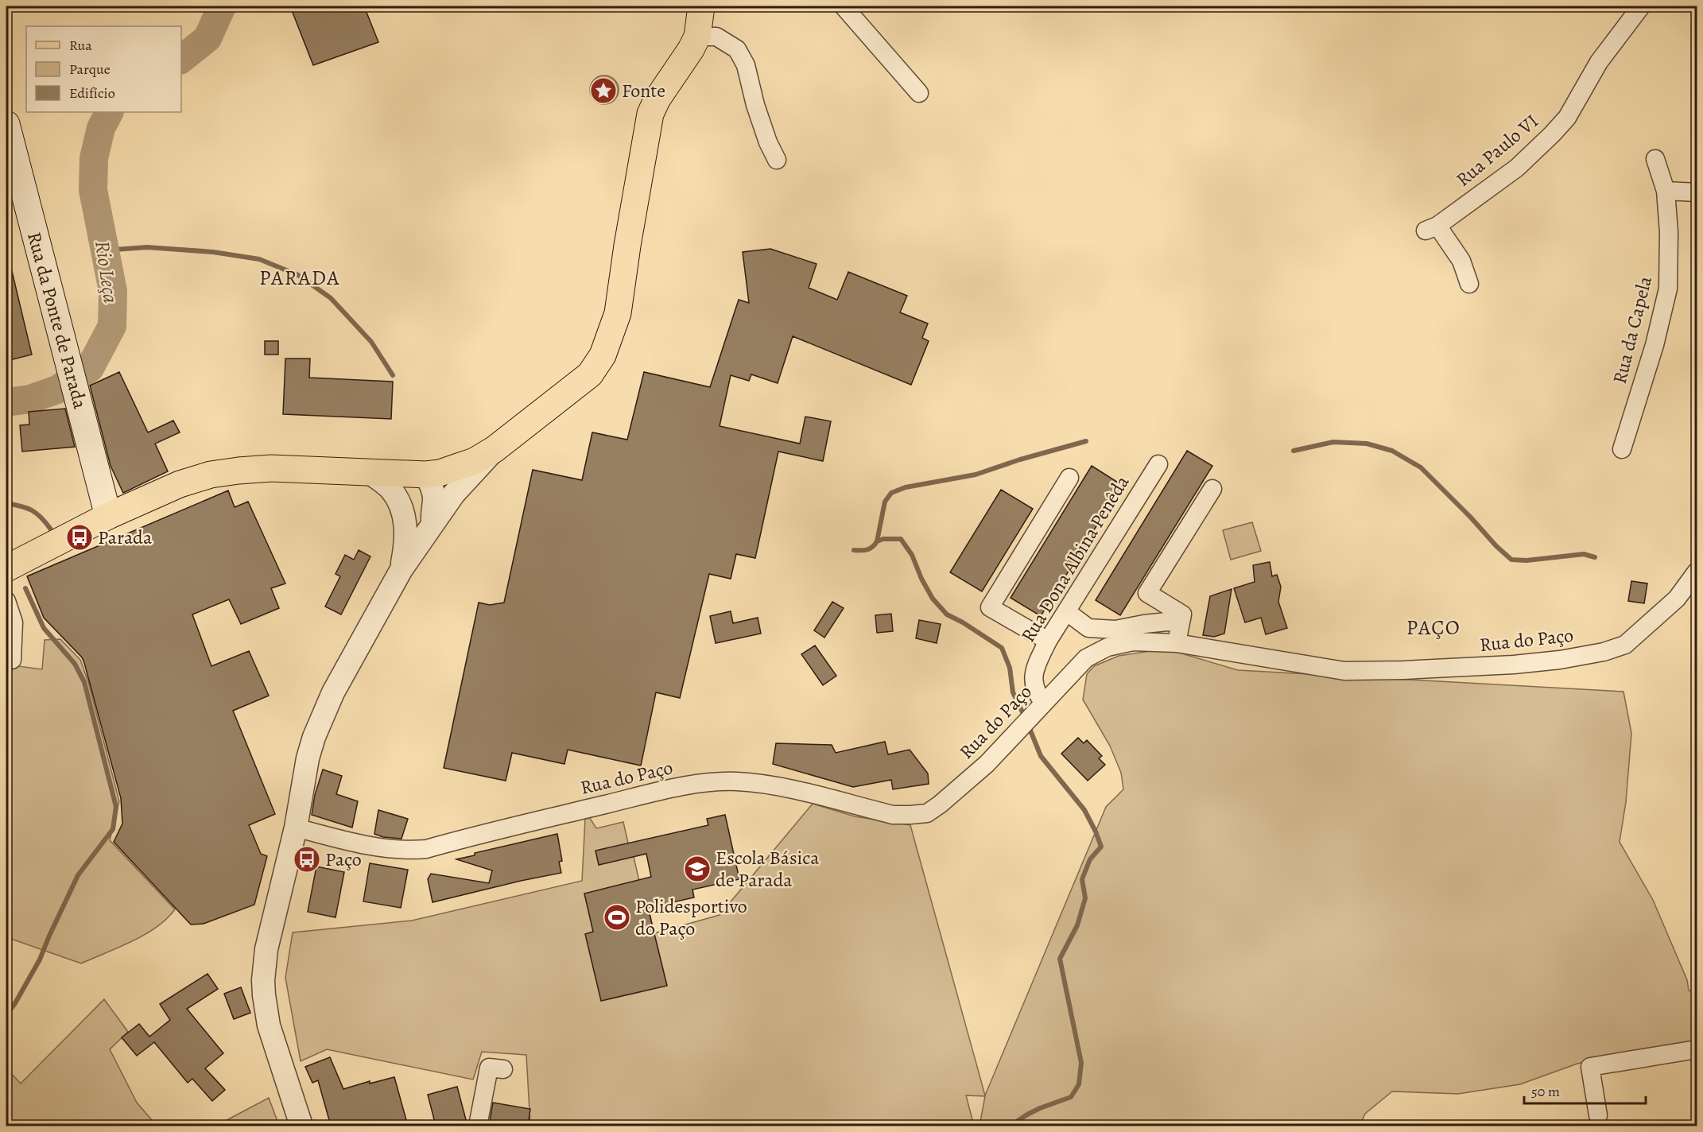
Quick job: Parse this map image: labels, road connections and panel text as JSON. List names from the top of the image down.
{
  "streets": {
    "main road": ["Rua da Ponte de Parada"],
    "street": [
      "Rua Paulo VI",
      "Rua da Capela",
      "Rua Dona Albina Penêda",
      "Rua do Paço"
    ]
  },
  "crossings": [
    ["Rua Dona Albina Penêda", "Rua do Paço"]
  ],
  "districts": ["PARADA", "PAÇO"],
  "water": ["Rio Leça"],
  "places": {
    "place": ["Fonte"],
    "bus stop": ["Parada", "Paço"],
    "school or university": ["Escola Básica de Parada"],
    "sports": ["Polidesportivo do Paço"]
  },
  "legend": ["Rua", "Parque", "Edifício"],
  "scale_bar": "50 m"
}
